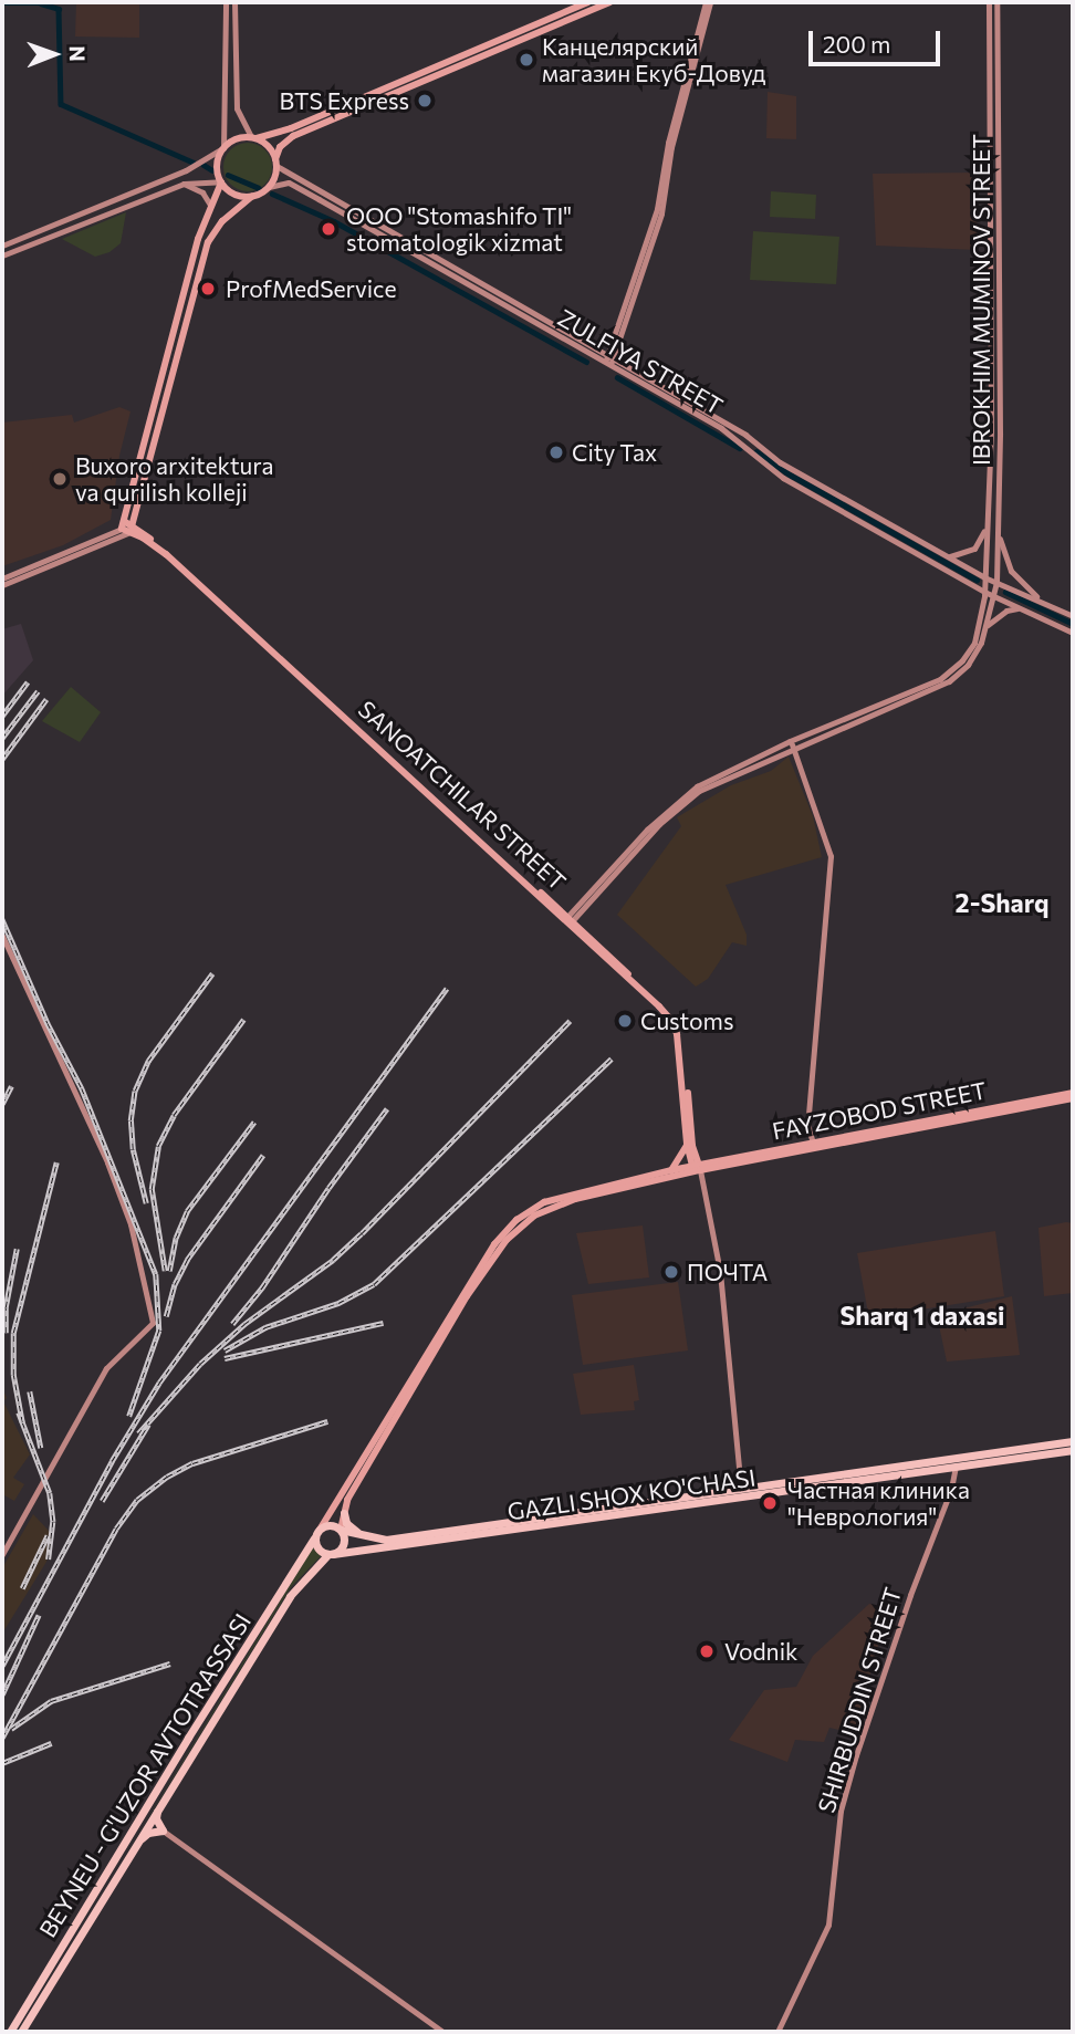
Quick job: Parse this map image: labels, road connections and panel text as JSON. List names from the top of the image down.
{
  "streets": {
    "highway": ["GAZLI SHOX KO'CHASI", "BEYNEU - G'UZOR AVTOTRASSASI"],
    "main road": [
      "IBROKHIM MUMINOV STREET",
      "ZULFIYA STREET",
      "SANOATCHILAR STREET",
      "FAYZOBOD STREET",
      "SHIRBUDDIN STREET"
    ]
  },
  "crossings": [
    ["IBROKHIM MUMINOV STREET", "ZULFIYA STREET"],
    ["SANOATCHILAR STREET", "FAYZOBOD STREET"],
    ["GAZLI SHOX KO'CHASI", "SHIRBUDDIN STREET"],
    ["GAZLI SHOX KO'CHASI", "BEYNEU - G'UZOR AVTOTRASSASI"]
  ],
  "districts": ["2-Sharq", "Sharq 1 daxasi"],
  "places": [
    "Канцелярский магазин Екуб-Довуд",
    "BTS Express",
    "OOO \"Stomashifo TI\" stomatologik xizmat",
    "ProfMedService",
    "City Tax",
    "Buxoro arxitektura va qurilish kolleji",
    "Customs",
    "ПОЧТА",
    "Частная клиника \"Неврология\"",
    "Vodnik"
  ],
  "scale_bar": "200 m",
  "north": "right"
}
